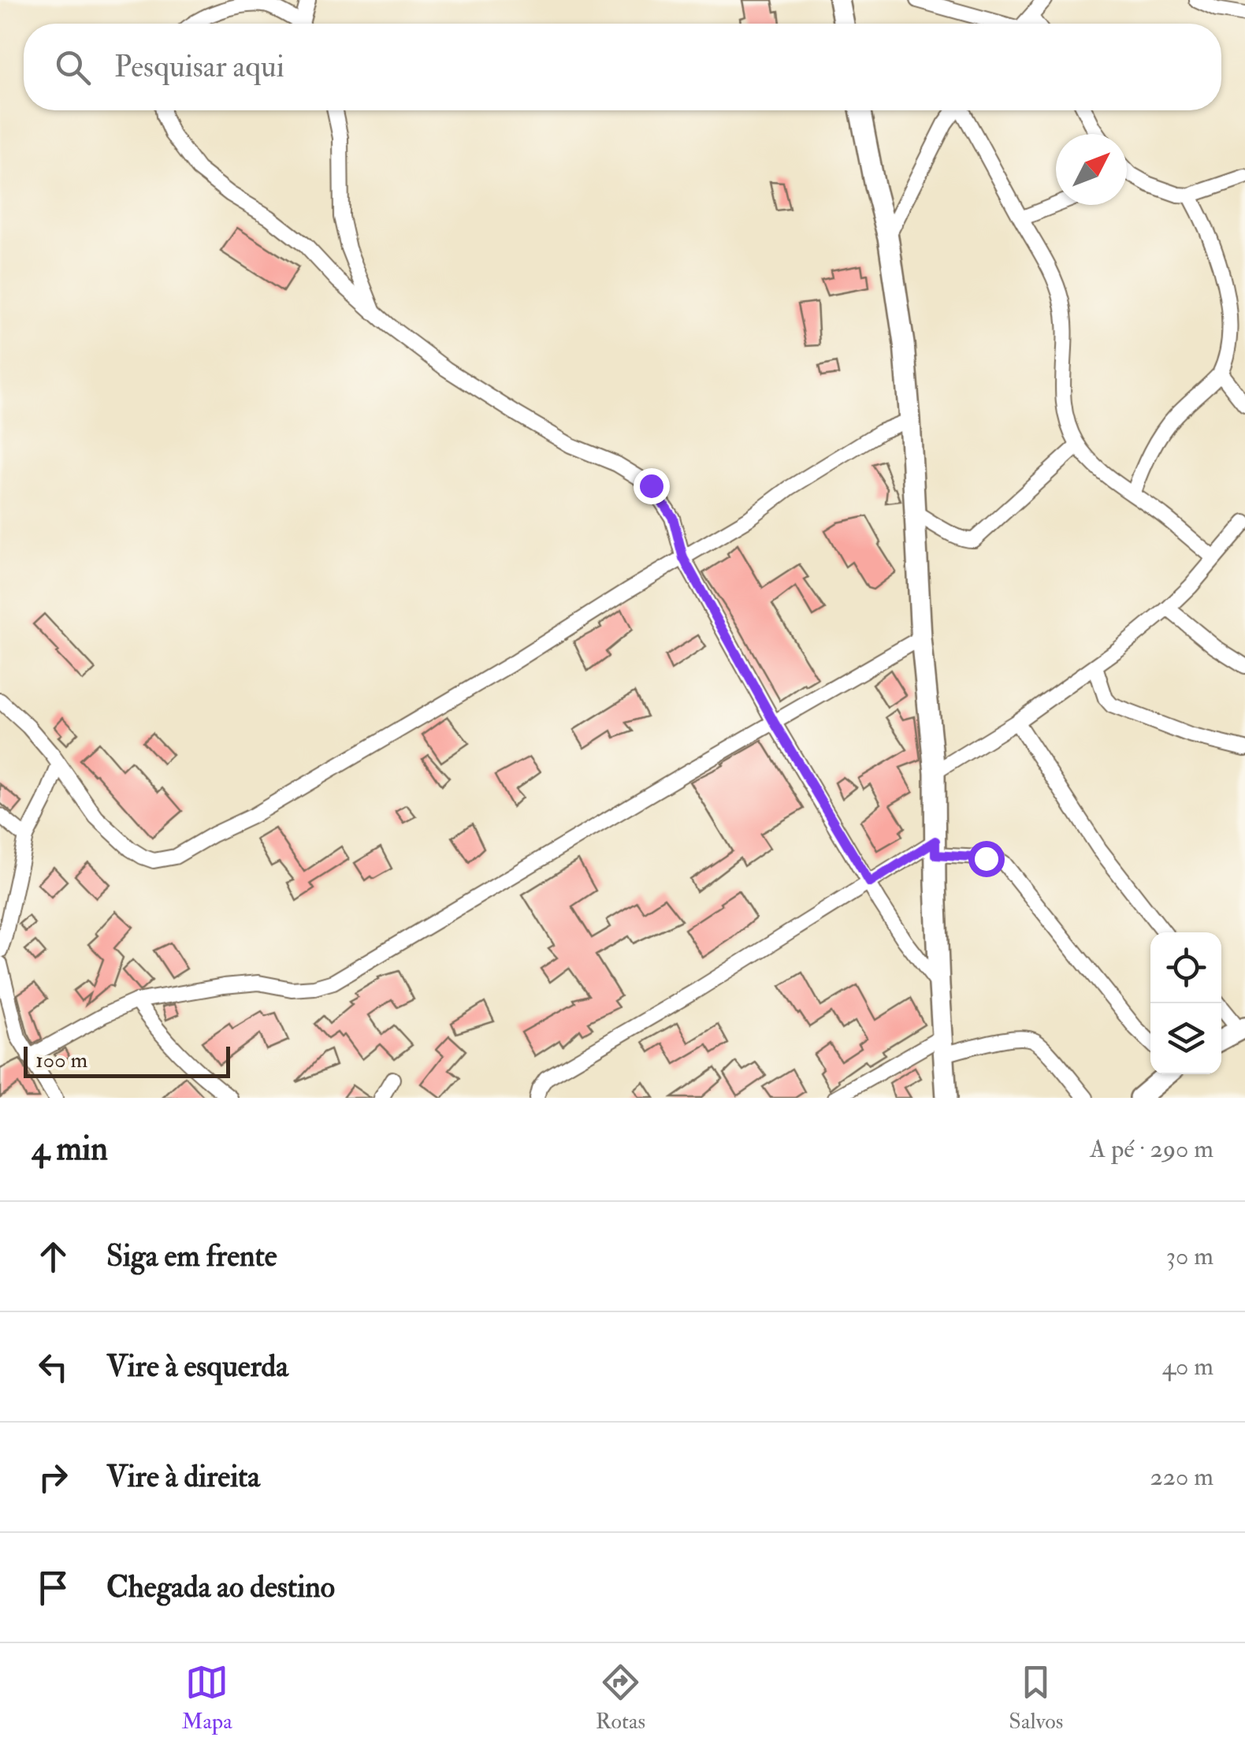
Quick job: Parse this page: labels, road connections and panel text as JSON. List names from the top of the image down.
{
  "scale_bar": "100 m",
  "north": "top right",
  "page": {
    "search": "Pesquisar aqui",
    "scale": "100 m",
    "heading": ["4 min", "A pé · 290 m"],
    "list": [
      ["Siga em frente", "30 m"],
      ["Vire à esquerda", "40 m"],
      ["Vire à direita", "220 m"],
      "Chegada ao destino"
    ],
    "nav": ["Mapa", "Rotas", "Salvos"]
  }
}
